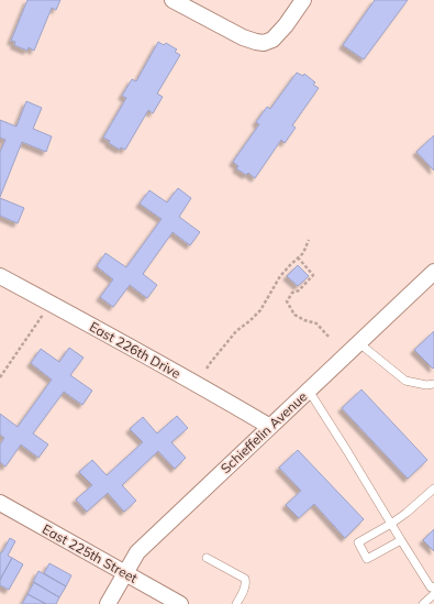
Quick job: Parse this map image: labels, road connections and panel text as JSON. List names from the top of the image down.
{
  "streets": {
    "street": ["East 226th Drive", "Schieffelin Avenue", "East 225th Street"]
  },
  "crossings": [
    ["East 226th Drive", "Schieffelin Avenue"],
    ["Schieffelin Avenue", "East 225th Street"]
  ]
}
